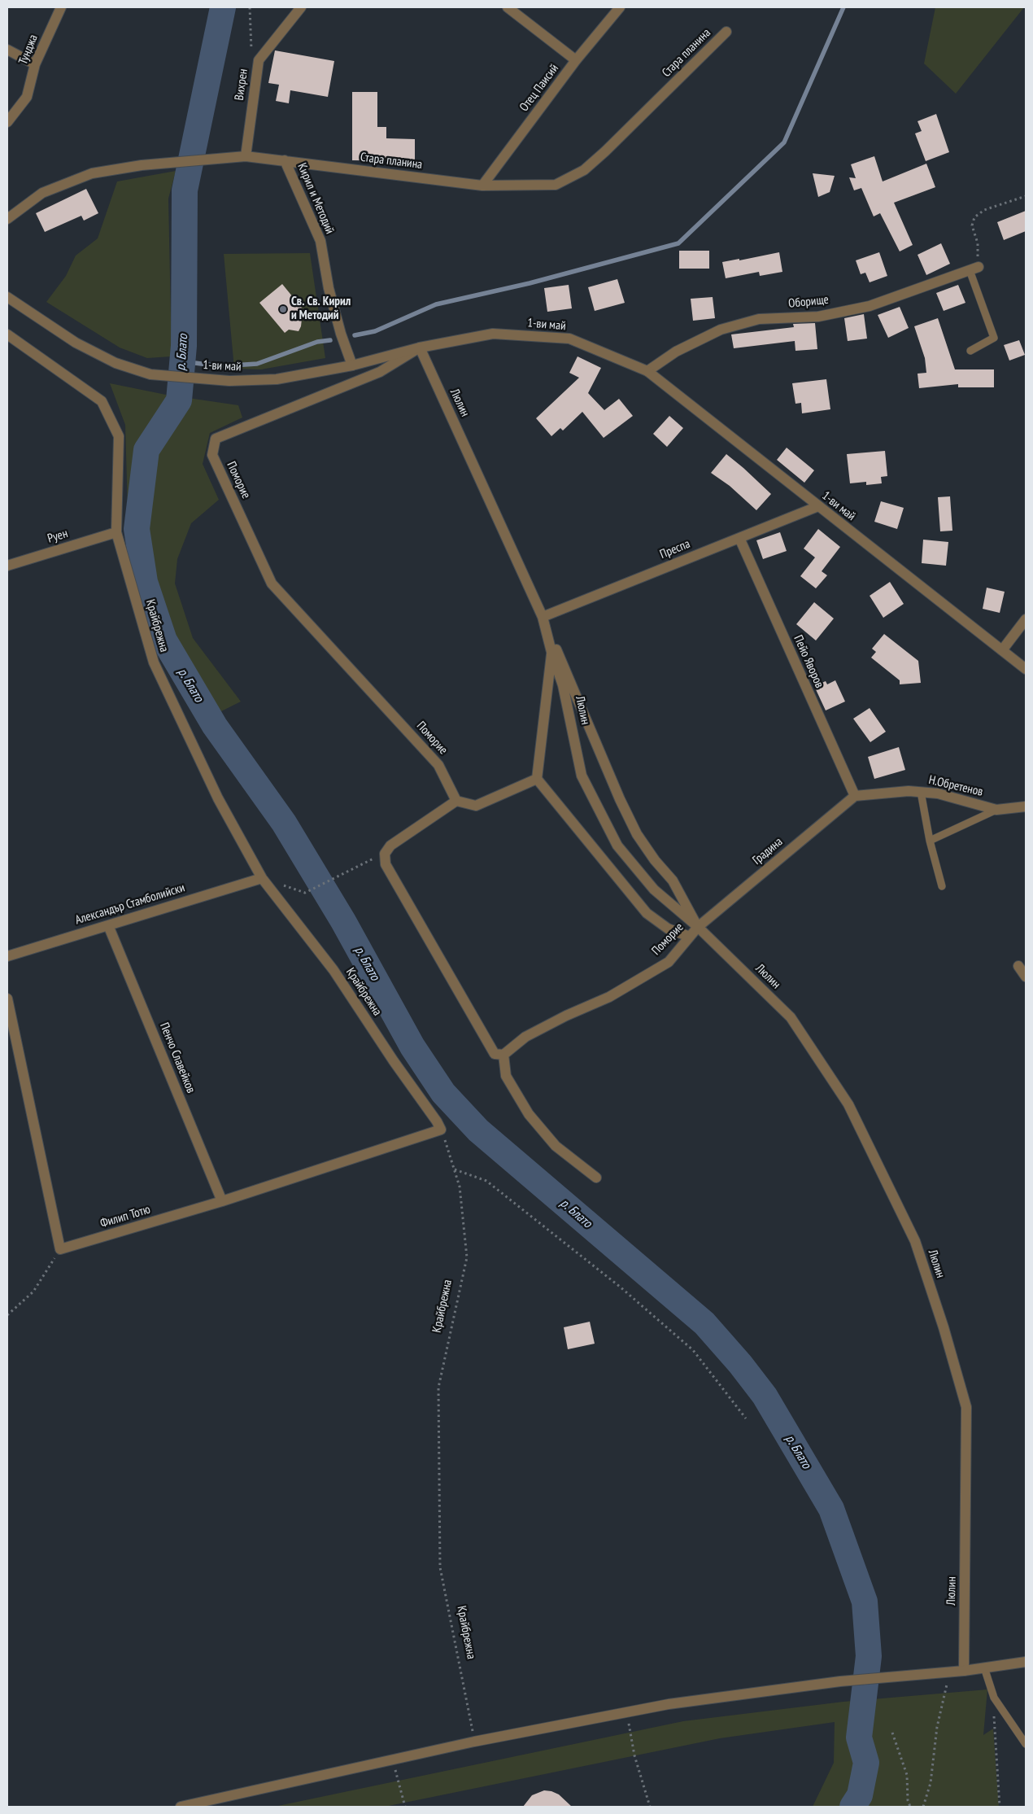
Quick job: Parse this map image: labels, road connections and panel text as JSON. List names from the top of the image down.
{
  "streets": {
    "street": [
      "Тунджа",
      "Стара планина",
      "Вихрен",
      "Отец Паисий",
      "Кирил и Методий",
      "Оборище",
      "1-ви май",
      "Люлин",
      "Поморие",
      "Руен",
      "Преспа",
      "Крайбрежна",
      "Пейо Яворов",
      "Н.Обретенов",
      "Градина",
      "Александър Стамболийски",
      "Пенчо Славейков",
      "Филип Тотю"
    ]
  },
  "crossings": [
    ["Стара планина", "Вихрен"],
    ["Стара планина", "Отец Паисий"],
    ["Стара планина", "Кирил и Методий"],
    ["Кирил и Методий", "1-ви май"],
    ["Оборище", "1-ви май"],
    ["1-ви май", "Люлин"],
    ["1-ви май", "Поморие"],
    ["1-ви май", "Преспа"],
    ["Люлин", "Поморие"],
    ["Люлин", "Преспа"],
    ["Люлин", "Градина"],
    ["Поморие", "Градина"],
    ["Руен", "Крайбрежна"],
    ["Преспа", "Пейо Яворов"],
    ["Крайбрежна", "Александър Стамболийски"],
    ["Крайбрежна", "Филип Тотю"],
    ["Пейо Яворов", "Н.Обретенов"],
    ["Пейо Яворов", "Градина"],
    ["Н.Обретенов", "Градина"],
    ["Александър Стамболийски", "Пенчо Славейков"],
    ["Пенчо Славейков", "Филип Тотю"]
  ],
  "water": ["р. Блато"],
  "places": ["Св. Св. Кирил и Методий"]
}
